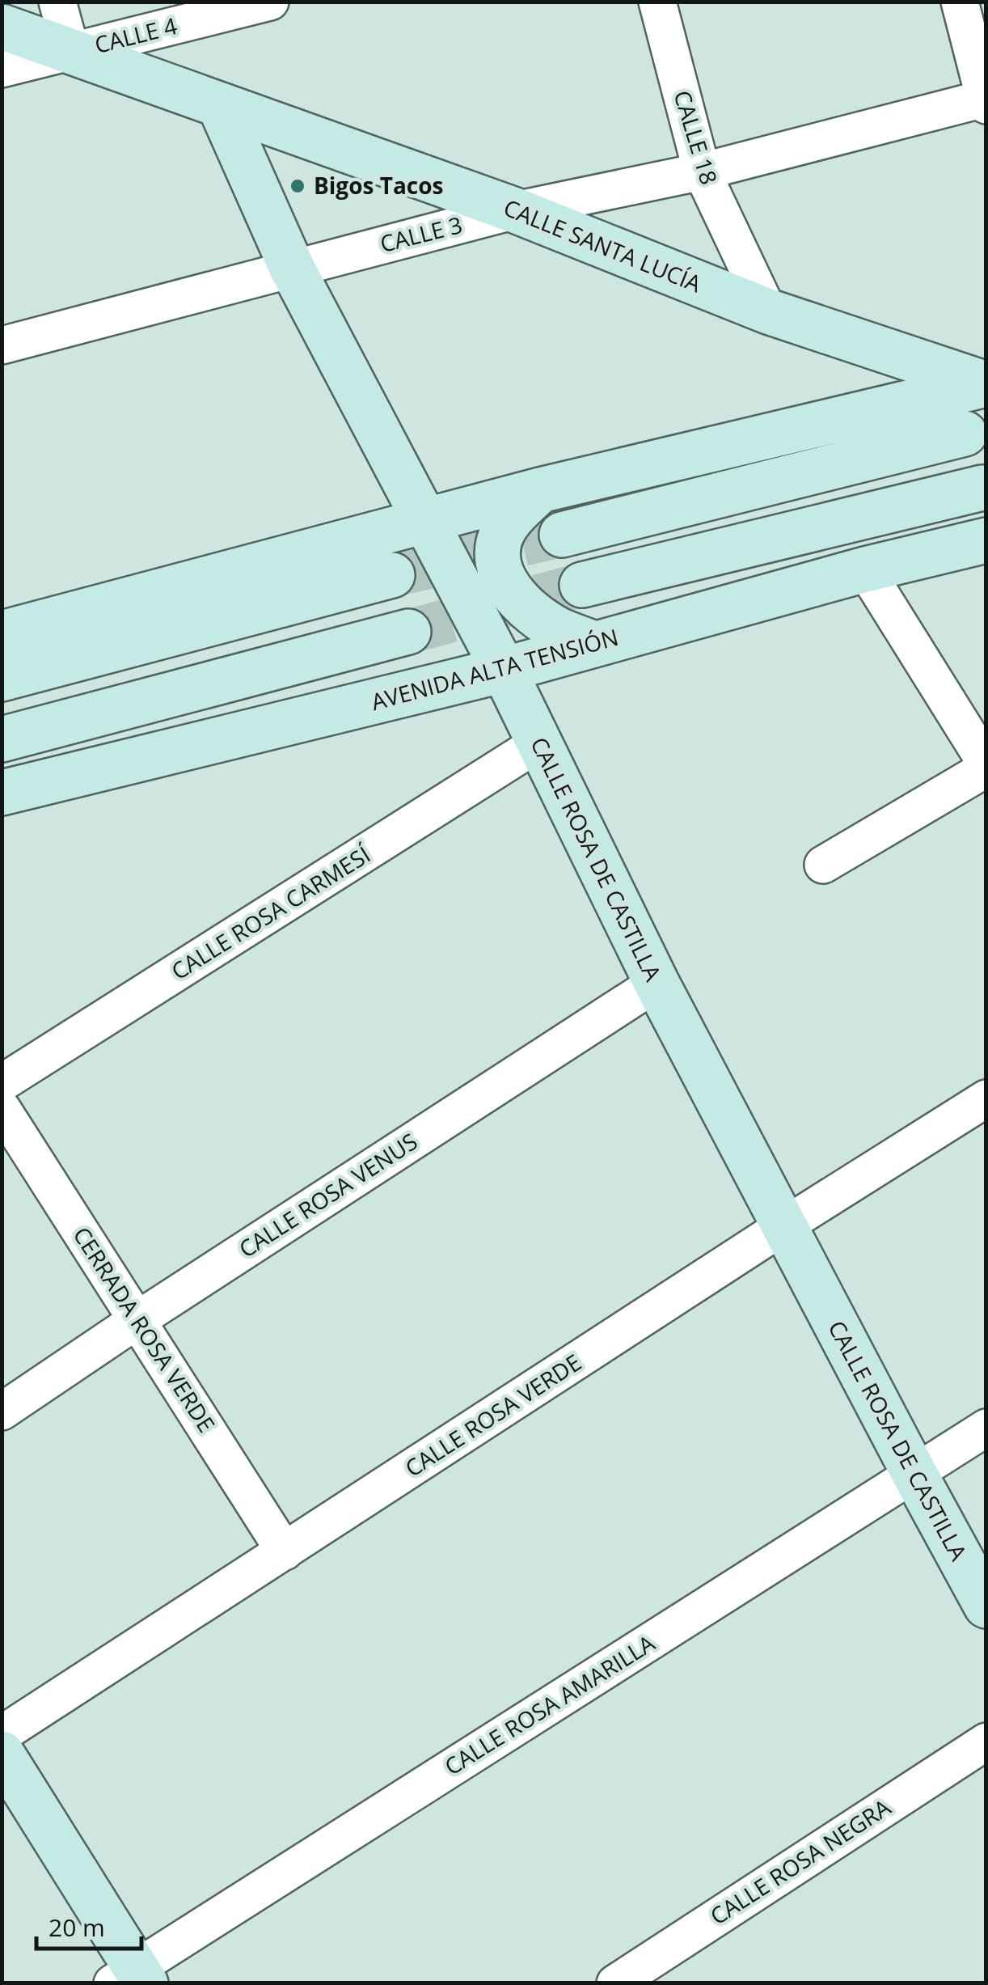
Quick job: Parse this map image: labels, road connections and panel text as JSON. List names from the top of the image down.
{
  "streets": {
    "street": [
      "CALLE 4",
      "CALLE 18",
      "CALLE 3",
      "CALLE SANTA LUCÍA",
      "AVENIDA ALTA TENSIÓN",
      "CALLE ROSA DE CASTILLA",
      "CALLE ROSA CARMESÍ",
      "CALLE ROSA VENUS",
      "CERRADA ROSA VERDE",
      "CALLE ROSA VERDE",
      "CALLE ROSA AMARILLA",
      "CALLE ROSA NEGRA"
    ]
  },
  "crossings": [
    ["CALLE 4", "CALLE SANTA LUCÍA"],
    ["CALLE 18", "CALLE 3"],
    ["CALLE 18", "CALLE SANTA LUCÍA"],
    ["CALLE 3", "CALLE SANTA LUCÍA"],
    ["CALLE 3", "CALLE ROSA DE CASTILLA"],
    ["CALLE SANTA LUCÍA", "CALLE ROSA DE CASTILLA"],
    ["AVENIDA ALTA TENSIÓN", "CALLE ROSA DE CASTILLA"],
    ["CALLE ROSA DE CASTILLA", "CALLE ROSA CARMESÍ"],
    ["CALLE ROSA DE CASTILLA", "CALLE ROSA VENUS"],
    ["CALLE ROSA DE CASTILLA", "CALLE ROSA VERDE"],
    ["CALLE ROSA DE CASTILLA", "CALLE ROSA AMARILLA"],
    ["CALLE ROSA VENUS", "CERRADA ROSA VERDE"],
    ["CERRADA ROSA VERDE", "CALLE ROSA VERDE"]
  ],
  "places": ["Bigos Tacos"],
  "scale_bar": "20 m"
}
